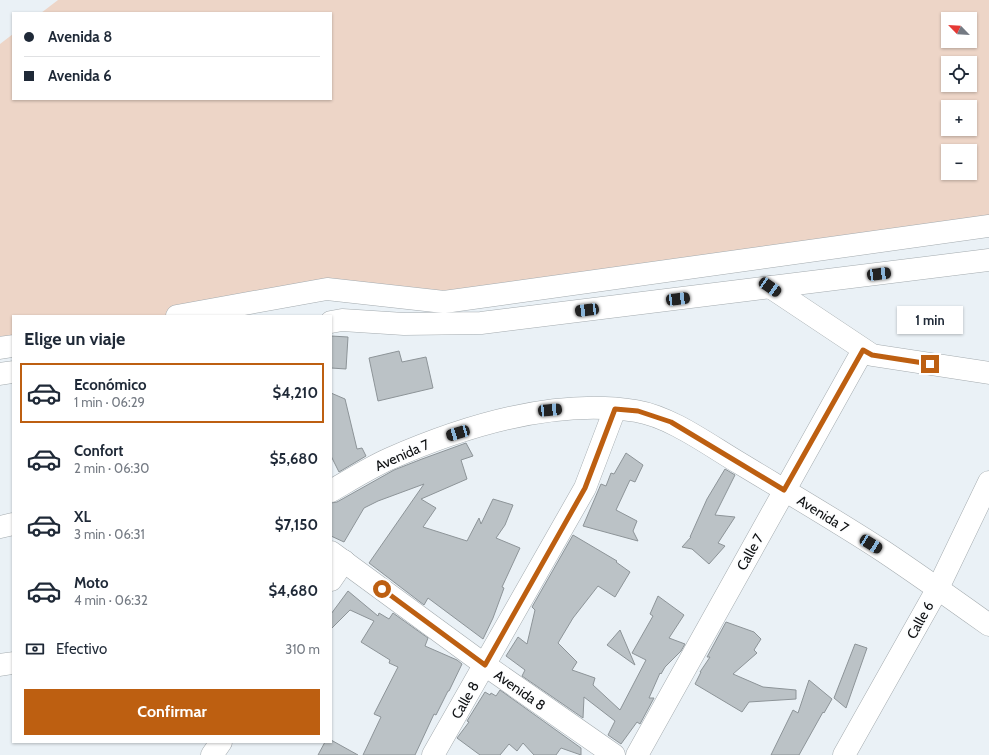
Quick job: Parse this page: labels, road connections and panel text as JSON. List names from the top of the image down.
{
  "streets": {
    "street": [
      "Avenida 7",
      "Calle 7",
      "Calle 6",
      "Avenida 8",
      "Calle 8"
    ]
  },
  "crossings": [
    ["Avenida 7", "Calle 7"],
    ["Avenida 7", "Calle 6"],
    ["Avenida 7", "Calle 8"],
    ["Avenida 8", "Calle 8"]
  ],
  "north": "top left",
  "page": {
    "map_buttons": ["+", "−"],
    "banner": ["Avenida 8", "Avenida 6"],
    "bubble": "1 min",
    "heading": "Elige un viaje",
    "list": [
      {
        "name": "Económico",
        "note": "1 min · 06:29",
        "value": "$4,210"
      },
      {
        "name": "Confort",
        "note": "2 min · 06:30",
        "value": "$5,680"
      },
      {
        "name": "XL",
        "note": "3 min · 06:31",
        "value": "$7,150"
      },
      {
        "name": "Moto",
        "note": "4 min · 06:32",
        "value": "$4,680"
      }
    ],
    "pay": ["Efectivo", "310 m"],
    "buttons": "Confirmar"
  }
}
